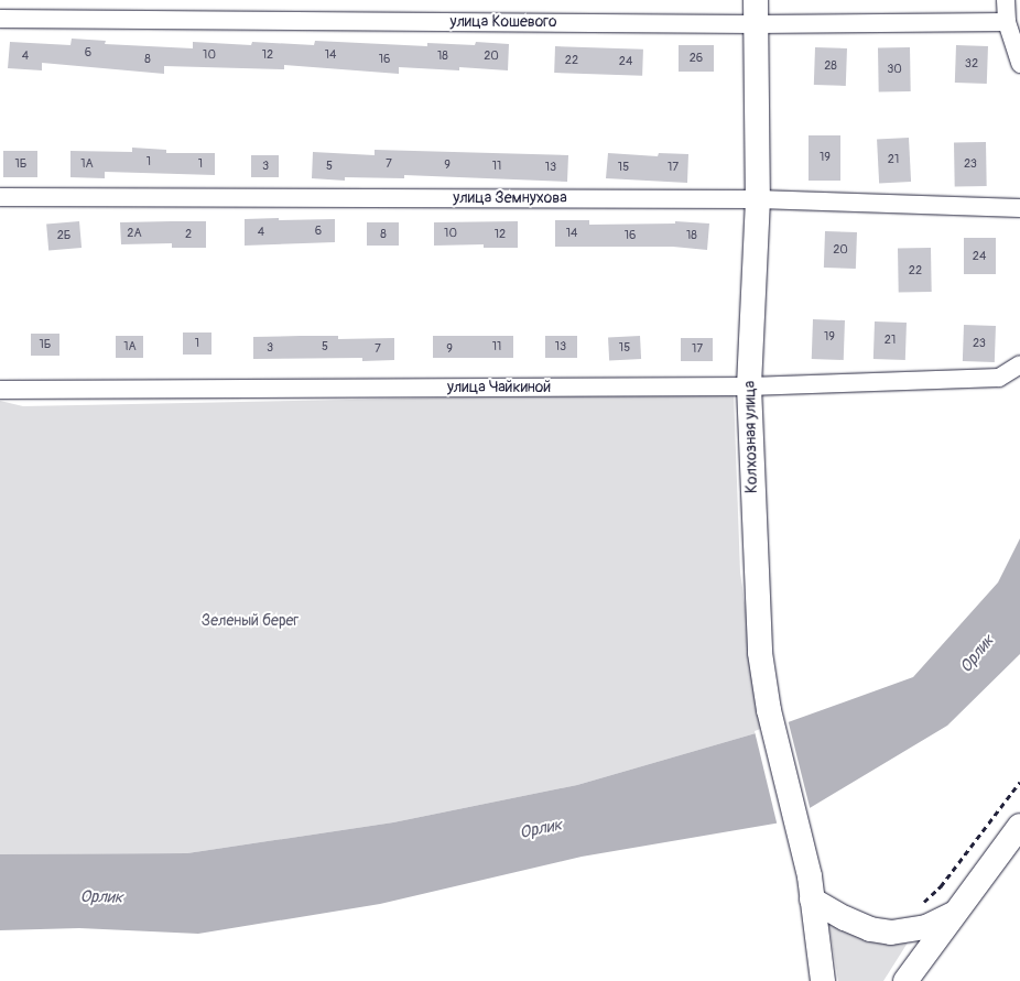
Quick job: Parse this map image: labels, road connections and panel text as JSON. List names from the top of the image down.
{
  "streets": {
    "main road": ["Колхозная улица"],
    "street": ["улица Кошевого", "улица Земнухова", "улица Чайкиной"]
  },
  "crossings": [
    ["улица Кошевого", "Колхозная улица"],
    ["улица Земнухова", "Колхозная улица"],
    ["улица Чайкиной", "Колхозная улица"]
  ],
  "water": ["Орлик"],
  "parks": ["Зеленый берег"],
  "house_numbers": [
    "6",
    "10",
    "12",
    "14",
    "4",
    "18",
    "20",
    "26",
    "8",
    "16",
    "22",
    "24",
    "32",
    "28",
    "30",
    "19",
    "21",
    "1",
    "1Б",
    "1А",
    "1",
    "7",
    "23",
    "9",
    "3",
    "5",
    "11",
    "13",
    "15",
    "17",
    "6",
    "4",
    "2А",
    "10",
    "14",
    "2",
    "8",
    "12",
    "2Б",
    "16",
    "18",
    "20",
    "24",
    "22",
    "19",
    "21",
    "1",
    "23",
    "1Б",
    "1А",
    "5",
    "11",
    "13",
    "3",
    "15",
    "7",
    "9",
    "17"
  ]
}
